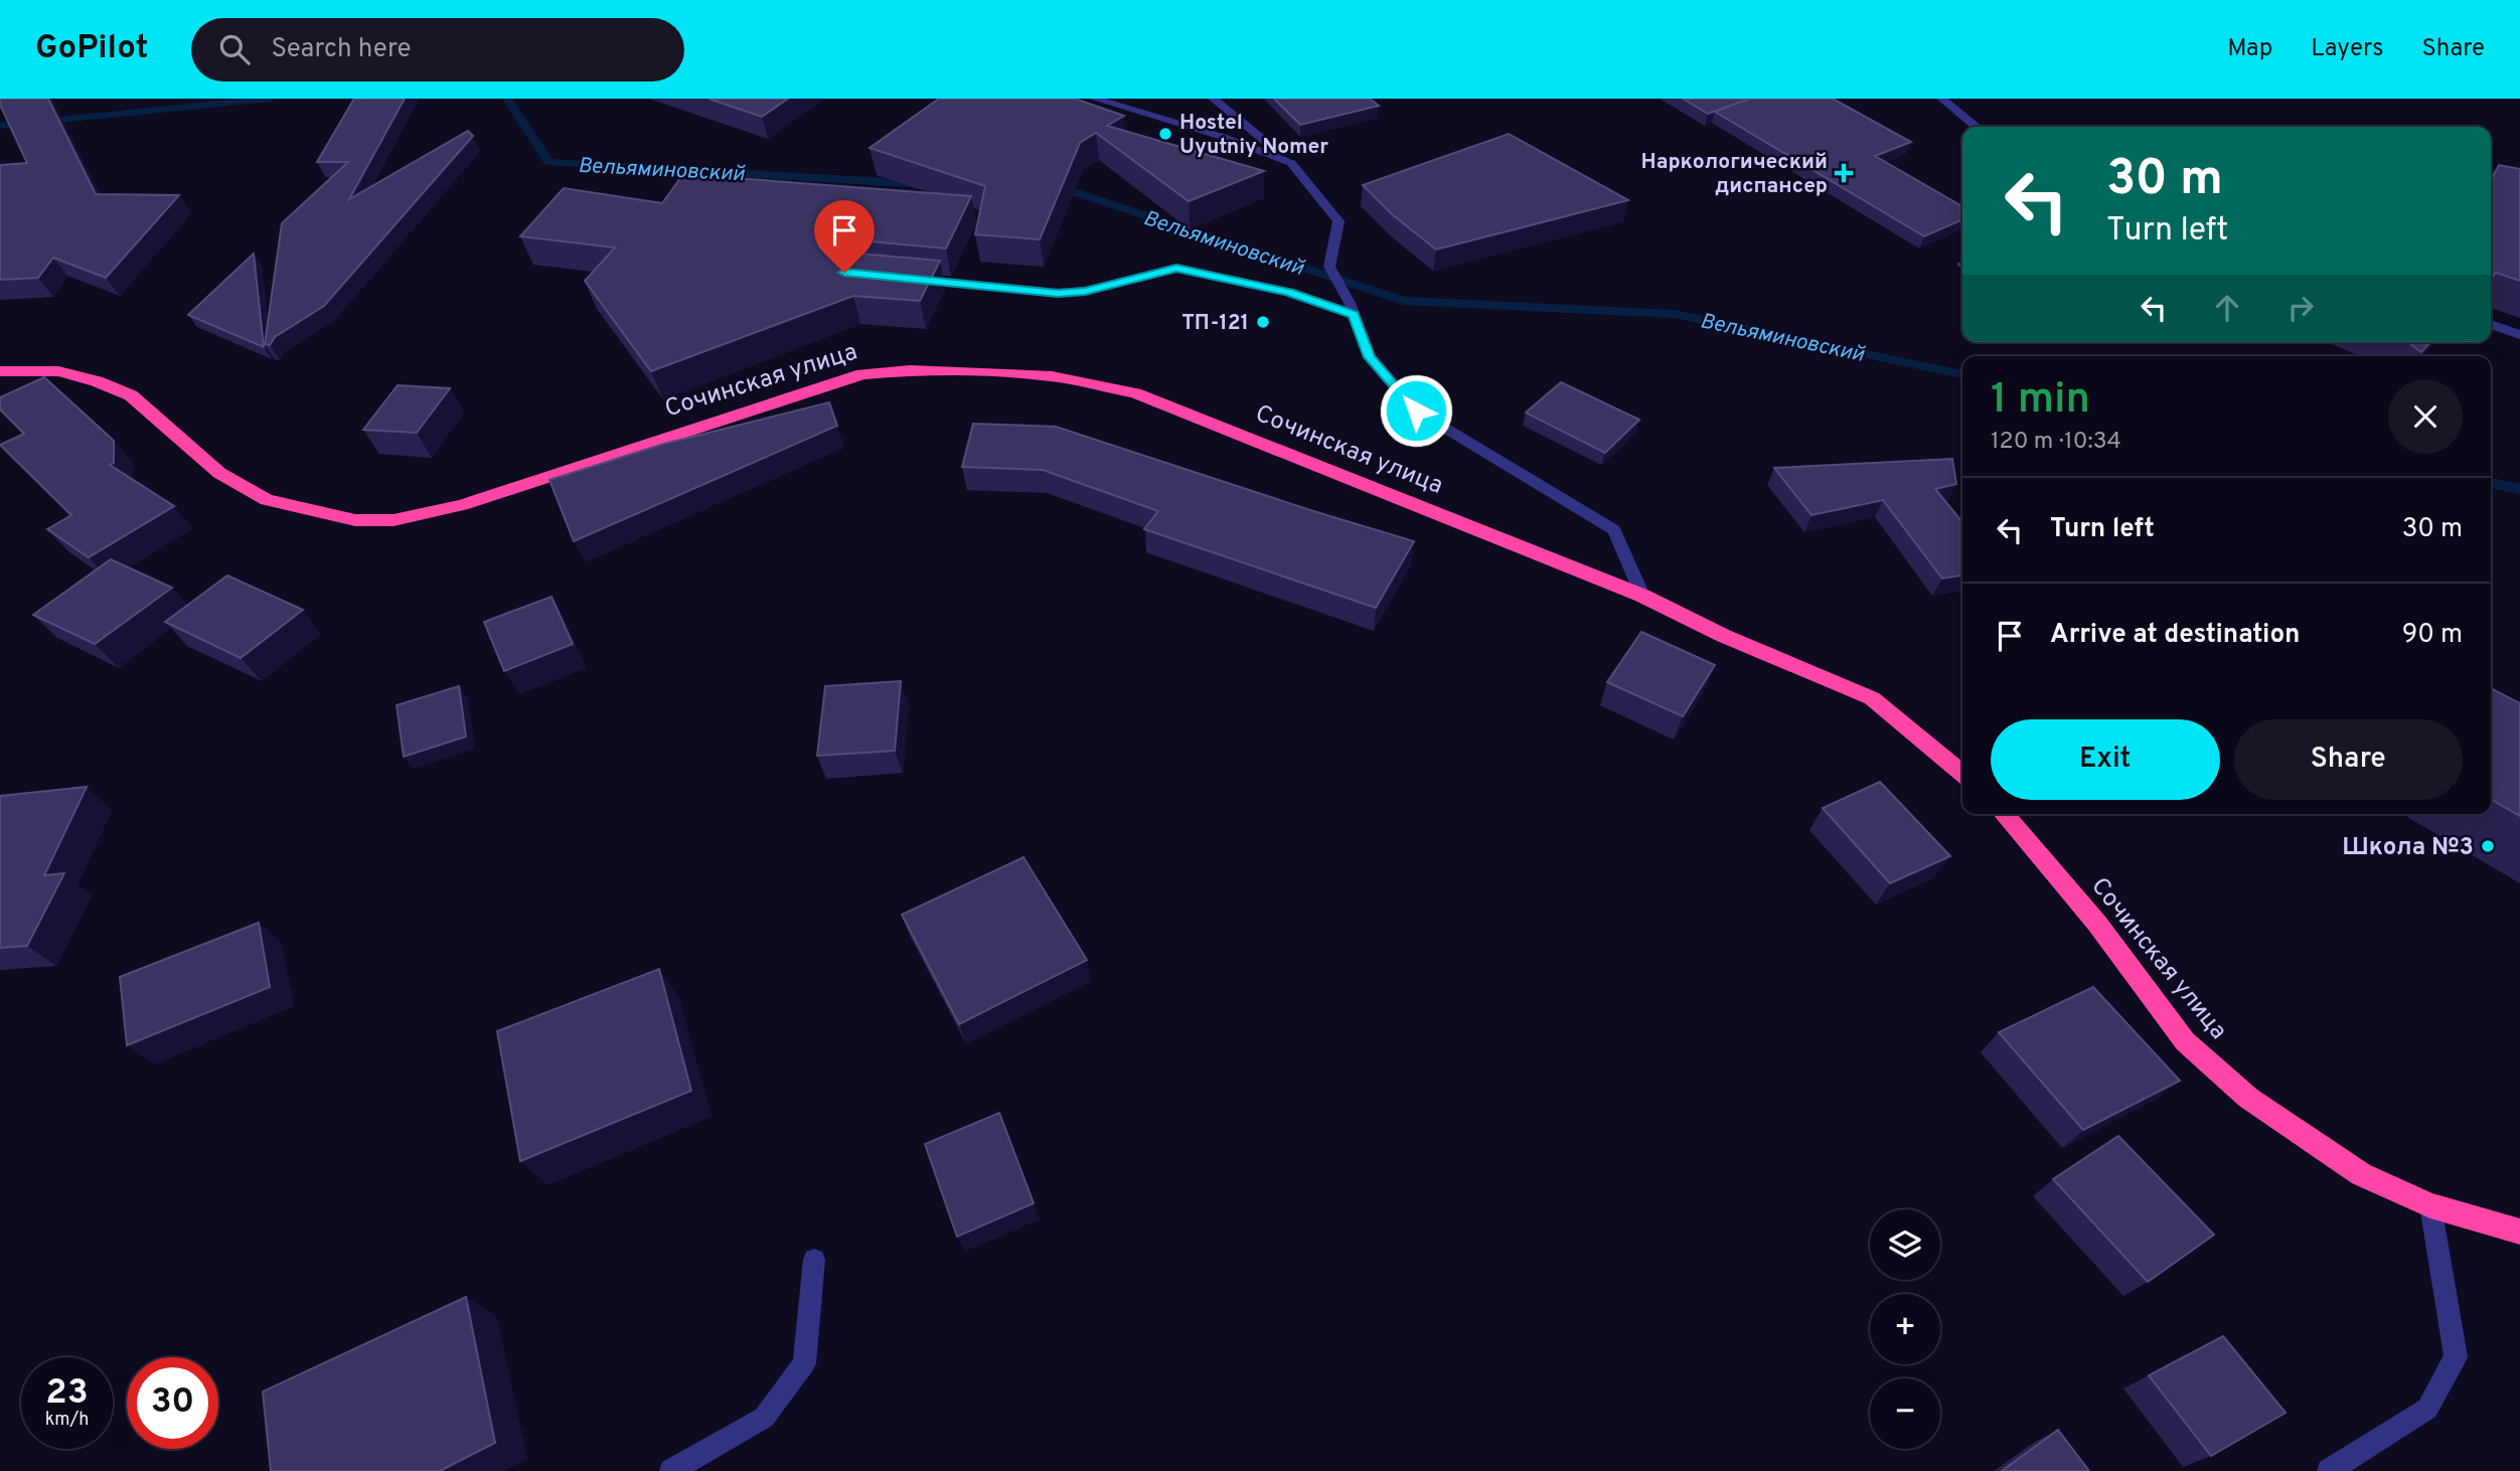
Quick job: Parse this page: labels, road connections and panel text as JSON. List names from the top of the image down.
{
  "streets": {
    "highway": ["Сочинская улица"]
  },
  "water": ["Вельяминовский"],
  "places": {
    "other": ["Hostel Uyutniy Nomer", "ТП-121", "Школа №3"],
    "health": ["Наркологический диспансер"]
  },
  "page": {
    "header": "GoPilot",
    "search": "Search here",
    "nav": ["Map", "Layers", "Share"],
    "turn": ["30 m", "Turn left"],
    "heading": ["1 min", "120 m · 10:34"],
    "list": [
      {
        "name": "Turn left",
        "value": "30 m"
      },
      {
        "name": "Arrive at destination",
        "value": "90 m"
      }
    ],
    "buttons": ["Exit", "Share"],
    "map_buttons": ["+", "−"],
    "speed": "23 km/h",
    "limit": "30"
  }
}
